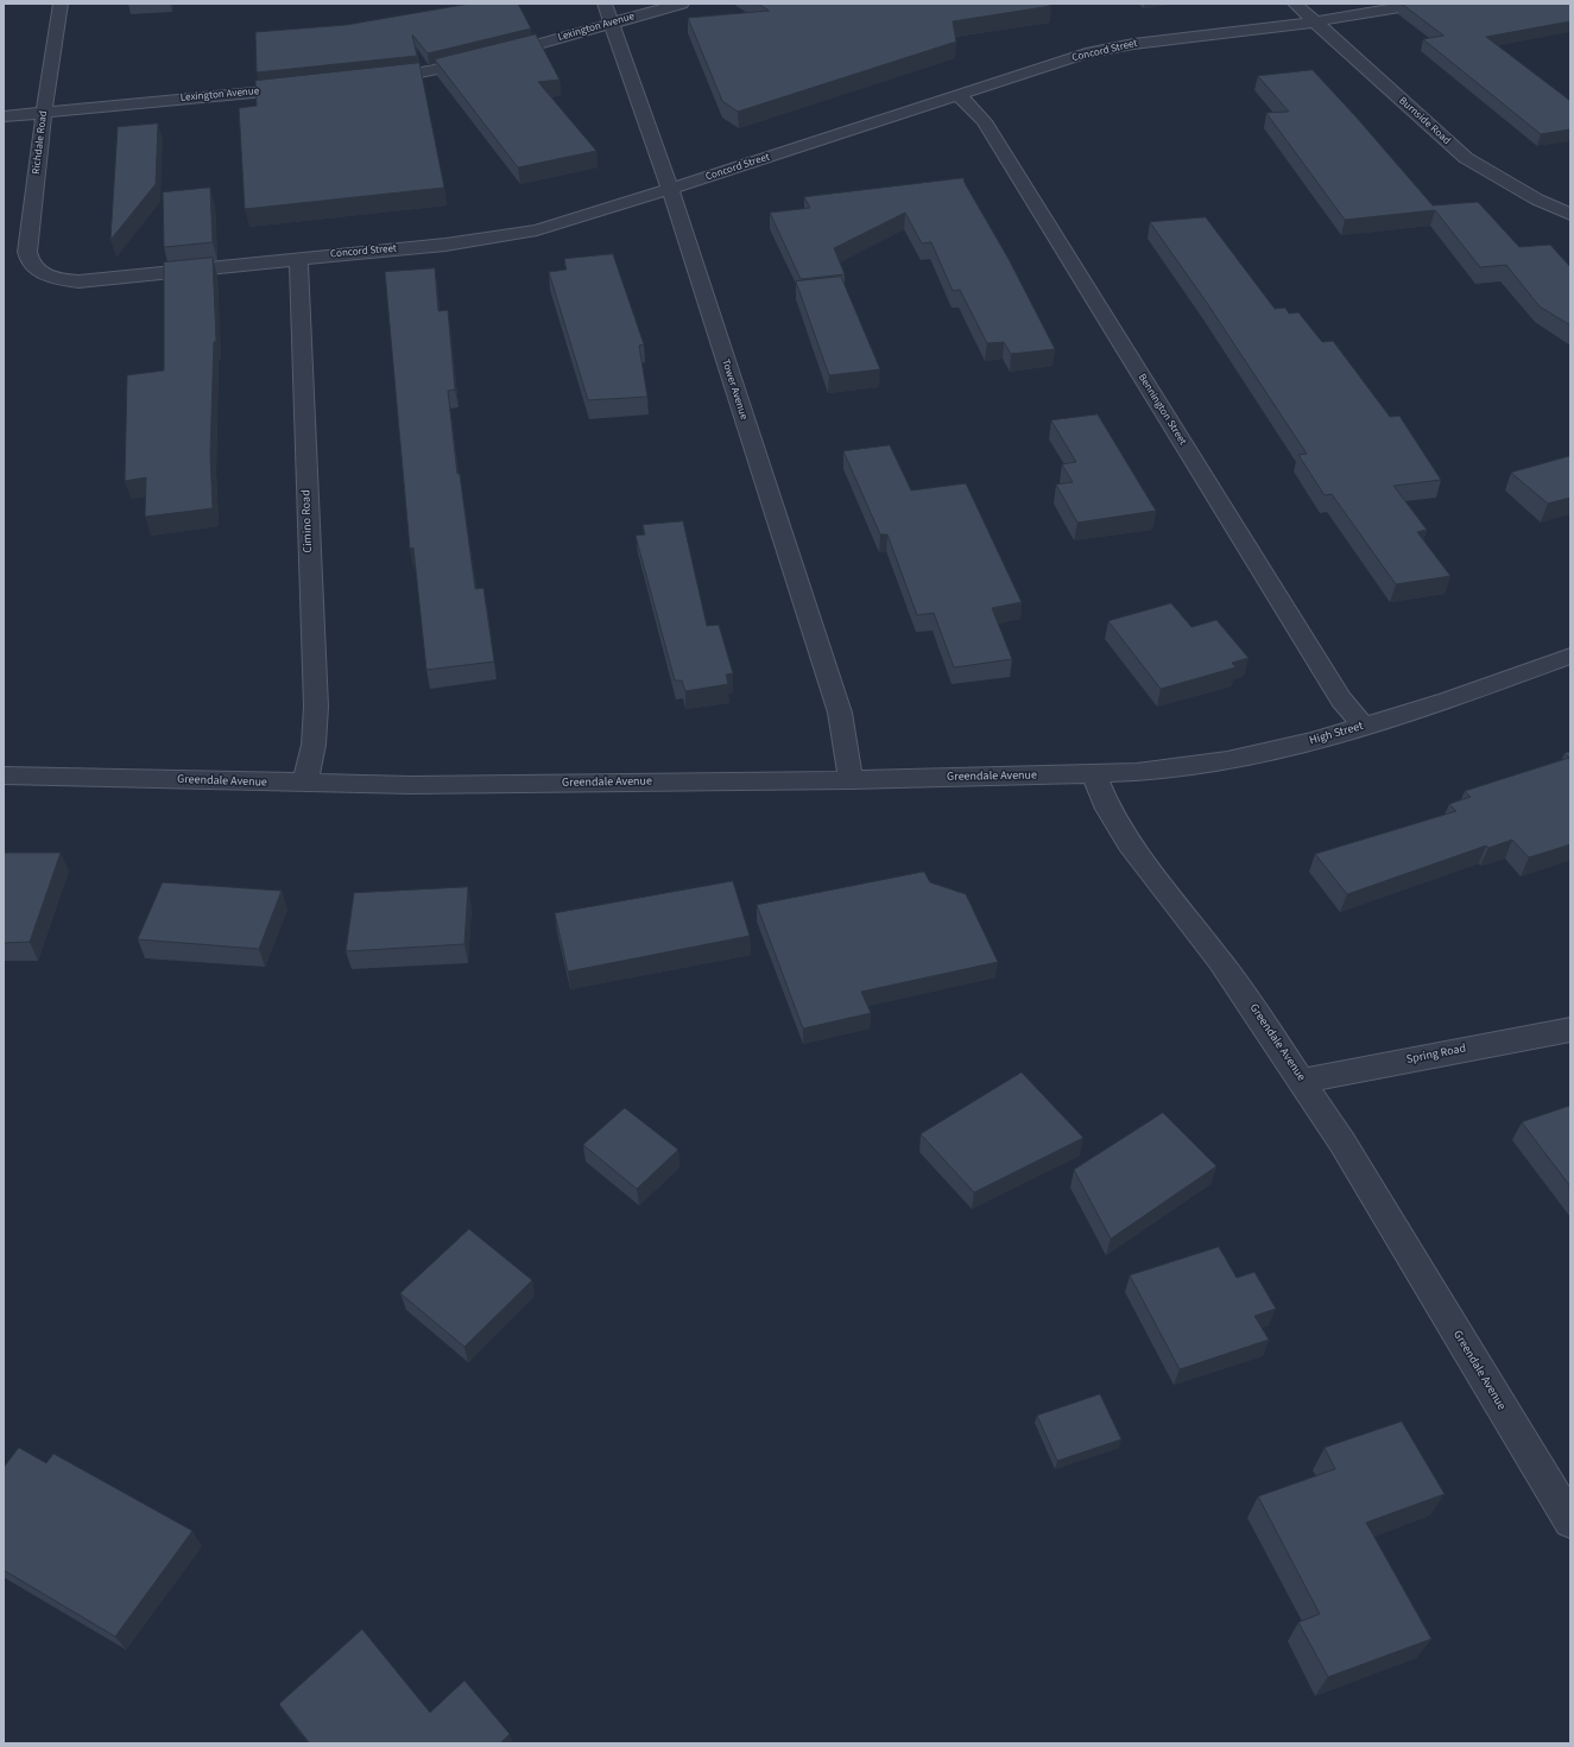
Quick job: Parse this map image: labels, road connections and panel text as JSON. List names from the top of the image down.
{
  "streets": {
    "street": [
      "Lexington Avenue",
      "Concord Street",
      "Burnside Road",
      "Richdale Road",
      "Tower Avenue",
      "Bennington Street",
      "Cimino Road",
      "High Street",
      "Greendale Avenue",
      "Spring Road"
    ]
  },
  "crossings": [
    ["Lexington Avenue", "Richdale Road"],
    ["Lexington Avenue", "Tower Avenue"],
    ["Concord Street", "Burnside Road"],
    ["Concord Street", "Richdale Road"],
    ["Concord Street", "Tower Avenue"],
    ["Concord Street", "Bennington Street"],
    ["Concord Street", "Cimino Road"],
    ["Tower Avenue", "Greendale Avenue"],
    ["Bennington Street", "High Street"],
    ["Cimino Road", "Greendale Avenue"],
    ["High Street", "Greendale Avenue"],
    ["Greendale Avenue", "Spring Road"]
  ]
}
